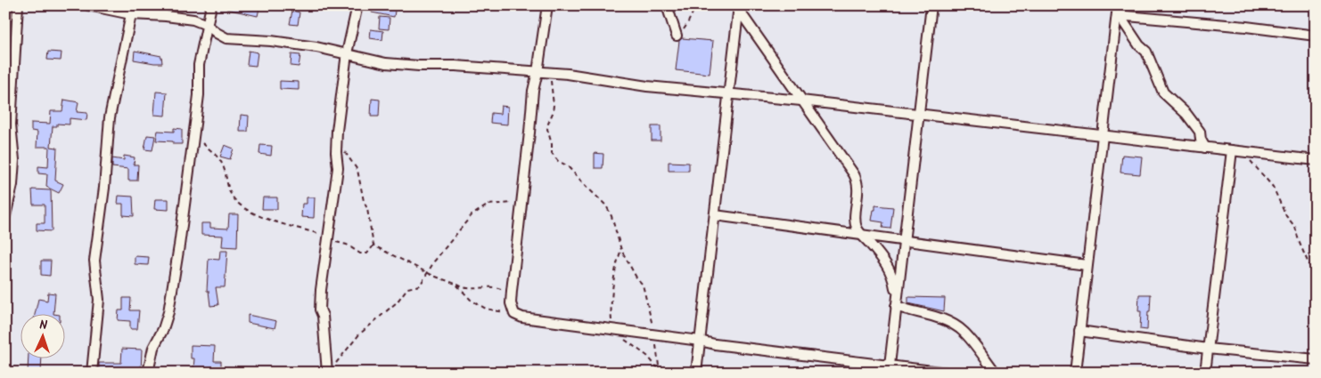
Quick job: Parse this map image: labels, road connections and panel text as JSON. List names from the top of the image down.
{
  "north": "top"
}
